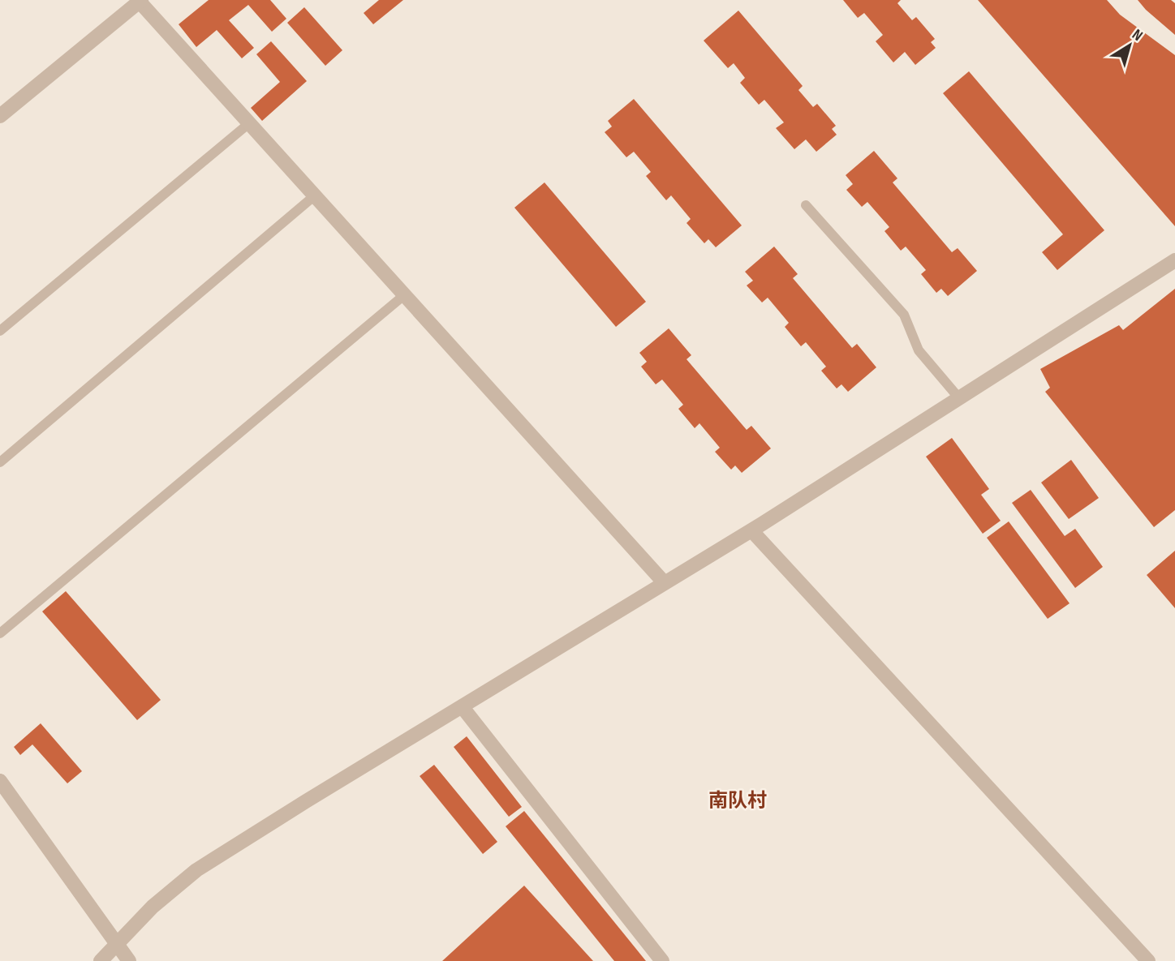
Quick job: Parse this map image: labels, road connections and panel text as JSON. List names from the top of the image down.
{
  "districts": ["南队村"],
  "north": "top right"
}
